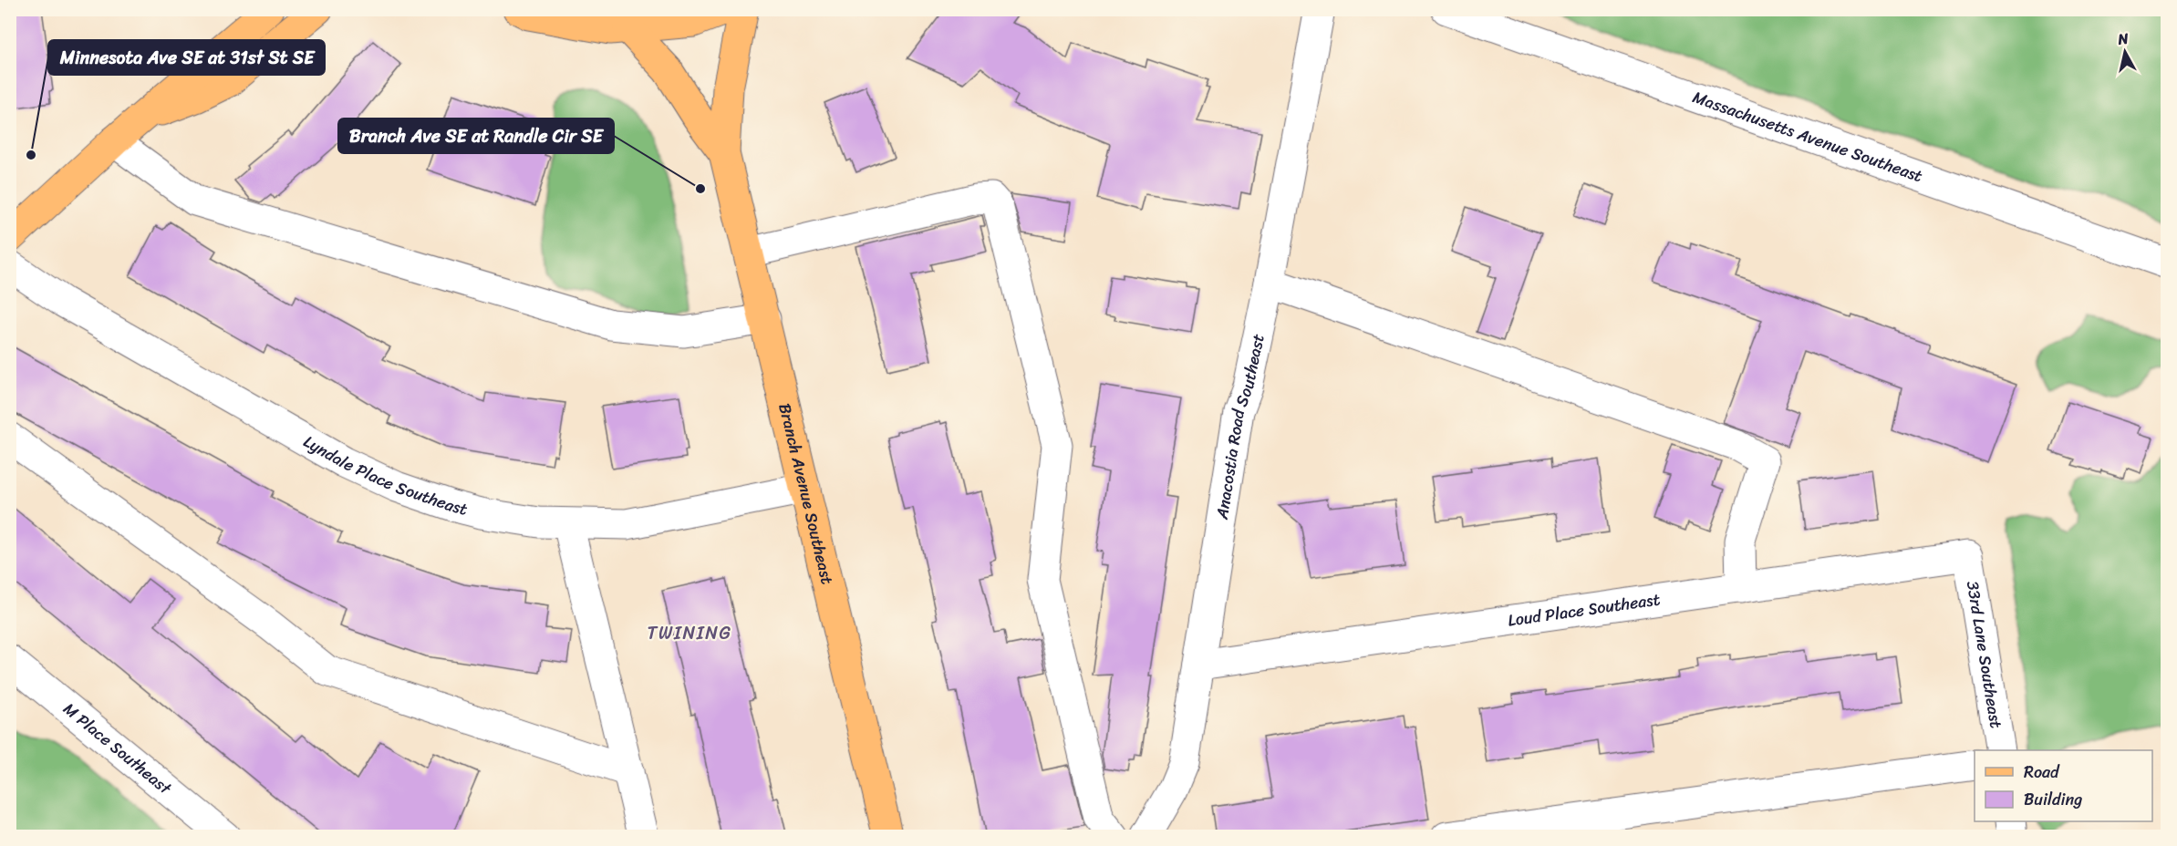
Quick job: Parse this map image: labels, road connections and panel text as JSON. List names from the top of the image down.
{
  "streets": {
    "main road": ["Branch Avenue Southeast"],
    "street": [
      "Massachusetts Avenue Southeast",
      "Anacostia Road Southeast",
      "Lyndale Place Southeast",
      "Loud Place Southeast",
      "33rd Lane Southeast",
      "M Place Southeast"
    ]
  },
  "crossings": [
    ["Anacostia Road Southeast", "Loud Place Southeast"],
    ["Lyndale Place Southeast", "Branch Avenue Southeast"],
    ["Loud Place Southeast", "33rd Lane Southeast"]
  ],
  "districts": ["TWINING"],
  "places": ["Minnesota Ave SE at 31st St SE", "Branch Ave SE at Randle Cir SE"],
  "legend": ["Road", "Building"],
  "north": "top"
}
